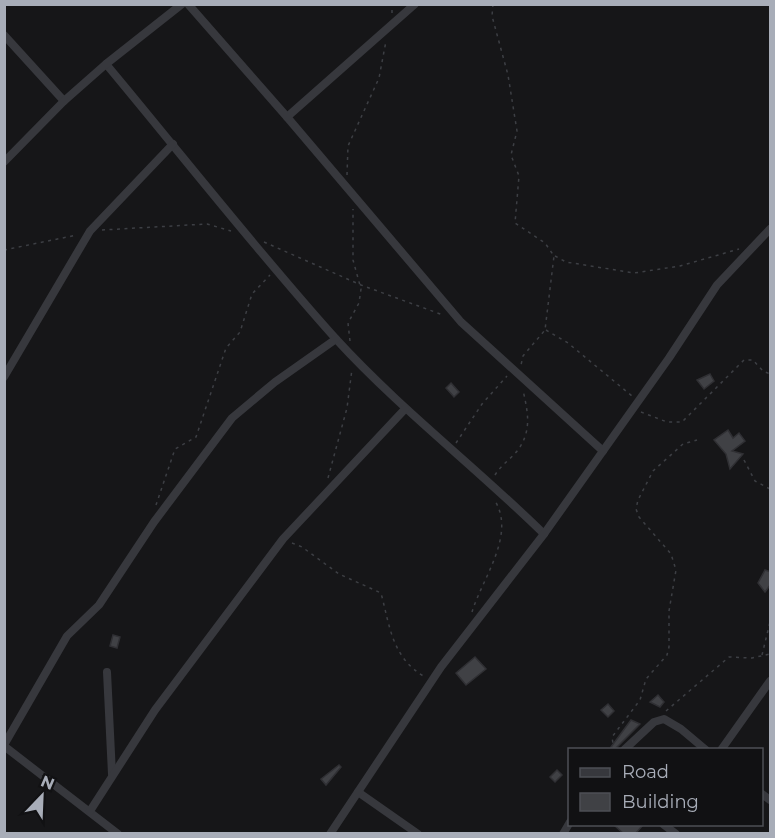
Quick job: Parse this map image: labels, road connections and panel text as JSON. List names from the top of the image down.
{
  "legend": ["Road", "Building"],
  "north": "top right"
}
